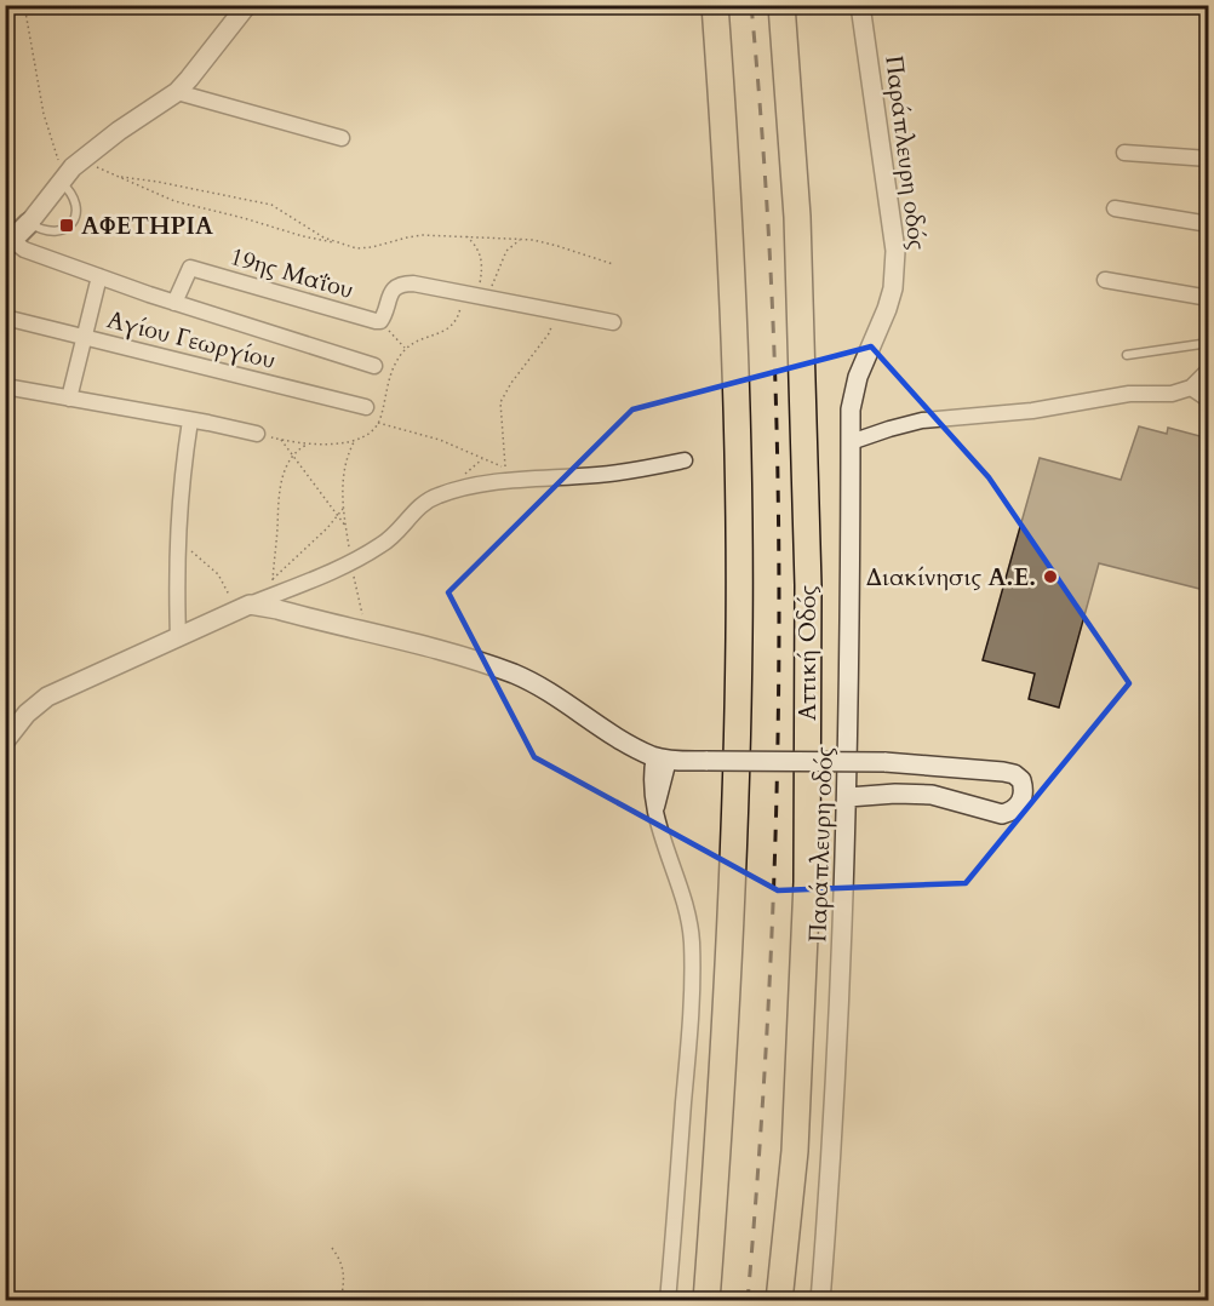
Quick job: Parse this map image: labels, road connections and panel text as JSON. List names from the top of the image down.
{
  "streets": {
    "highway": ["Αττική Οδός"],
    "street": ["Παράπλευρη οδός", "19ης Μαΐου", "Αγίου Γεωργίου"]
  },
  "places": {
    "transit": ["ΑΦΕΤΗΡΙΑ"],
    "other": ["Διακίνησις Α.Ε."]
  }
}
